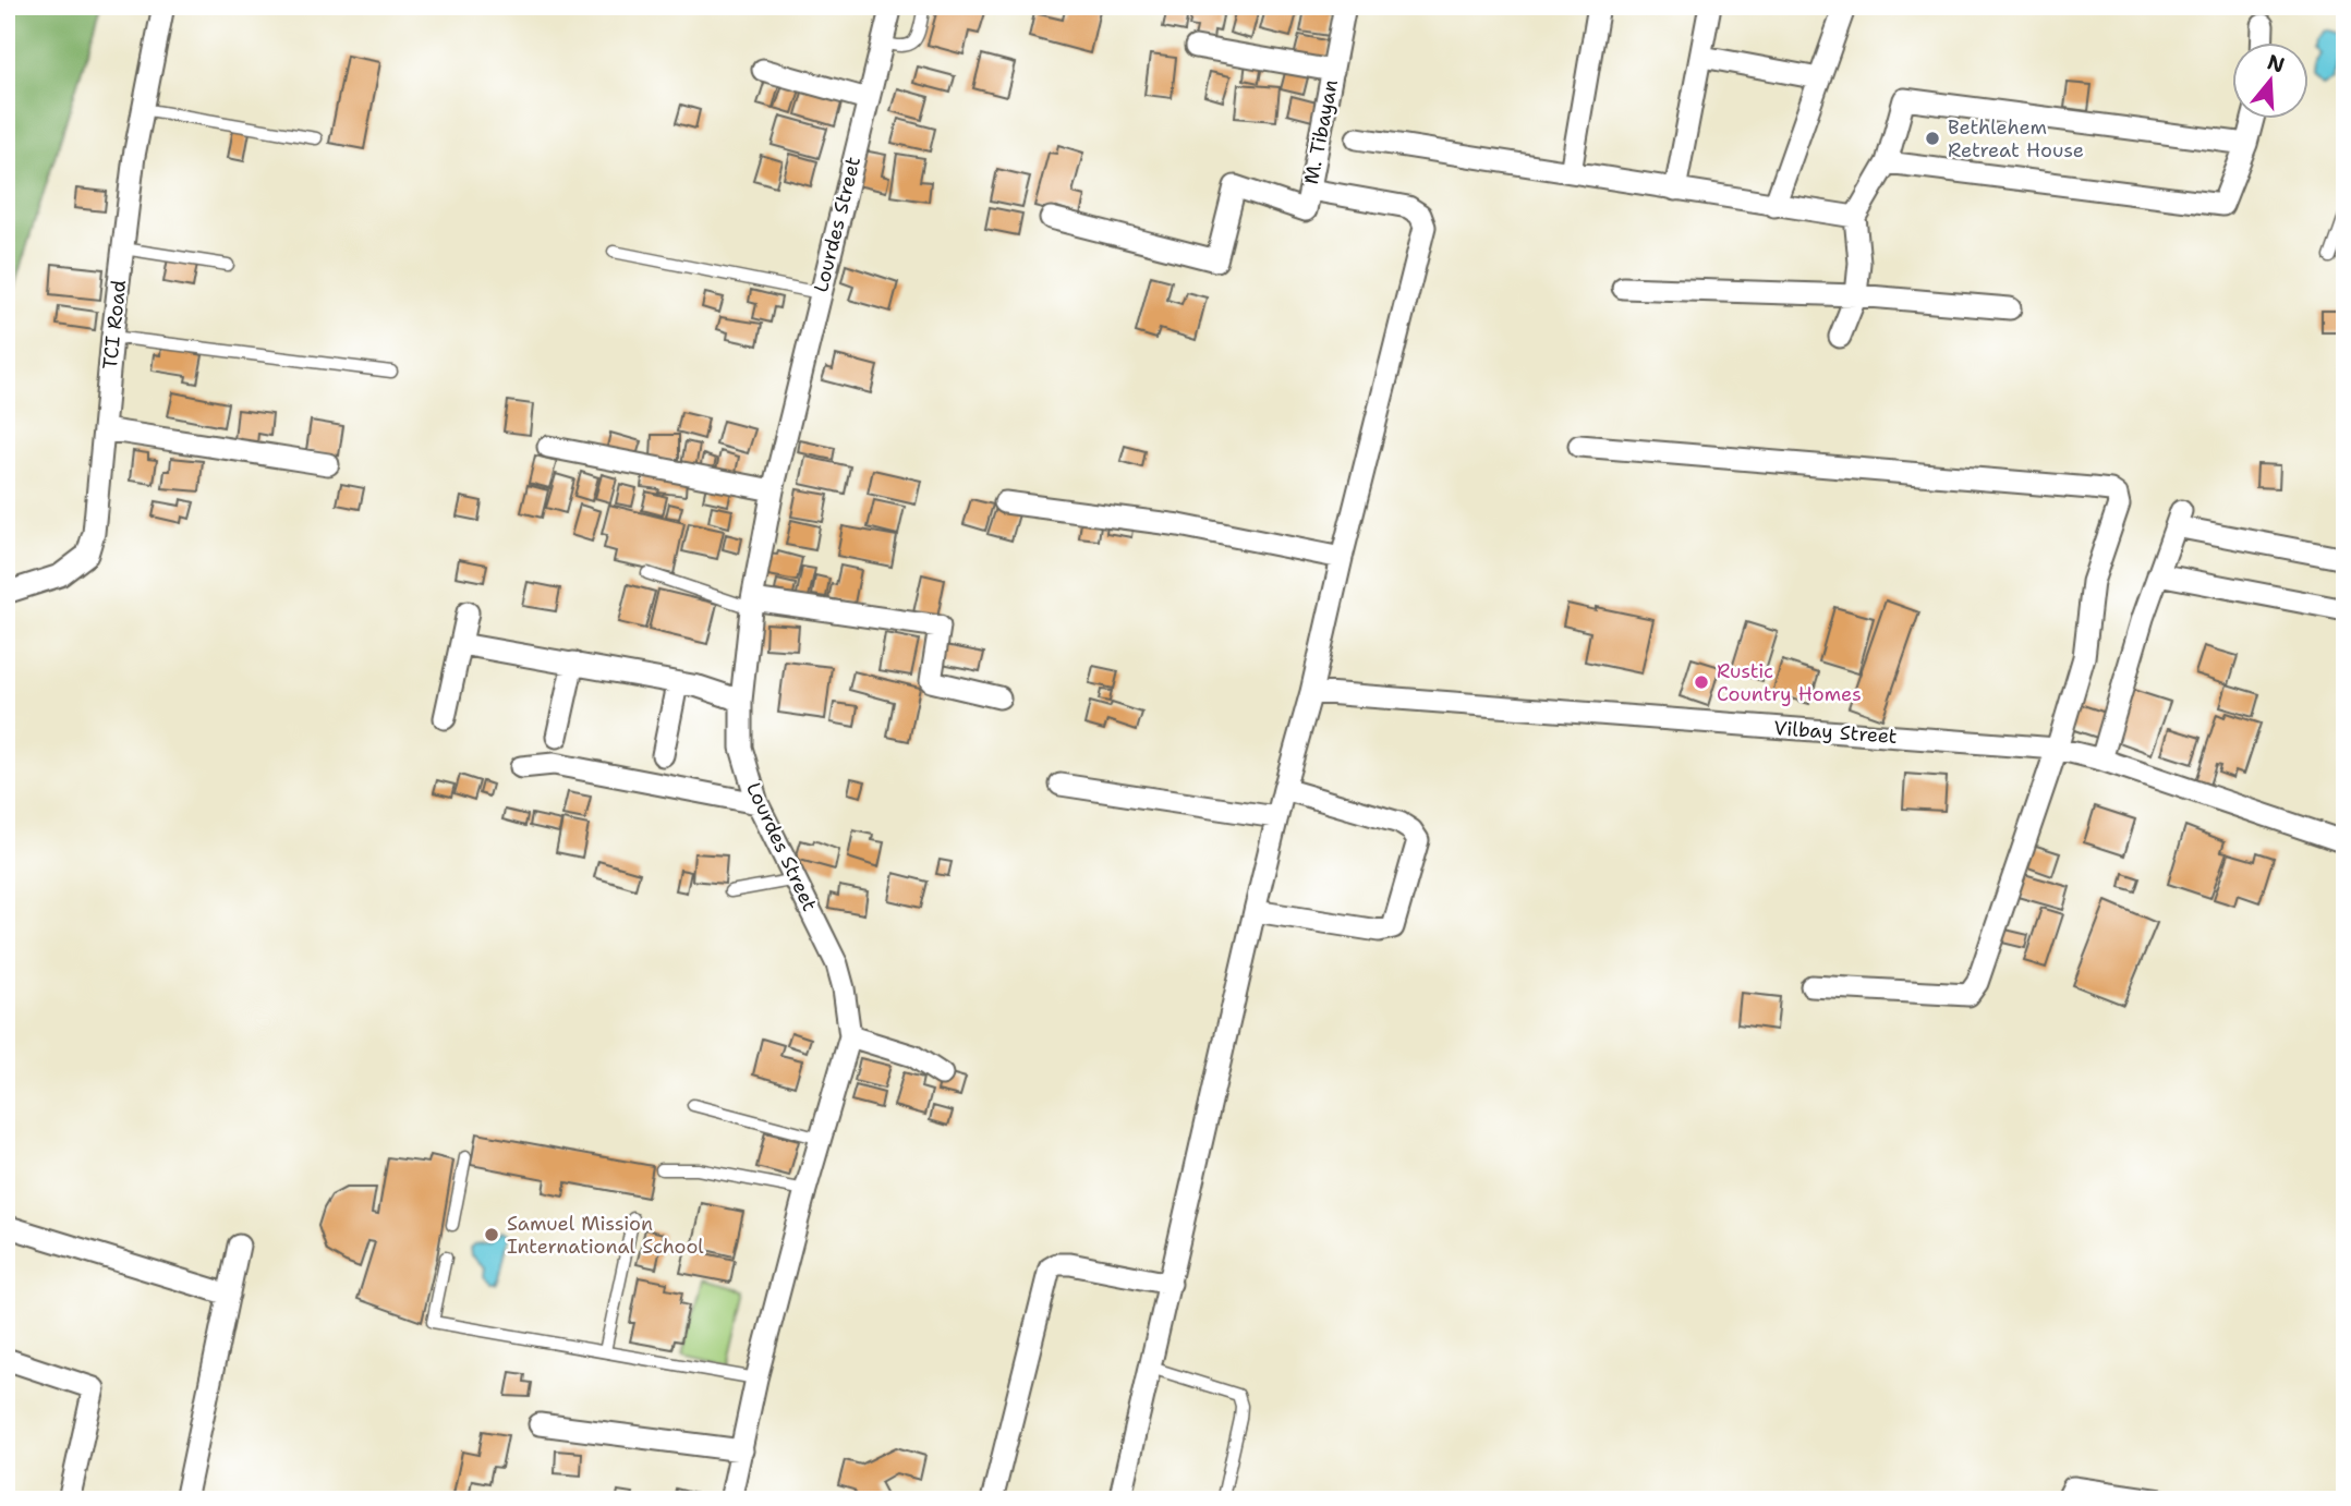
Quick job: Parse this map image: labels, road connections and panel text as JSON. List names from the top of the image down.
{
  "streets": {
    "street": [
      "M. Tibayan",
      "Lourdes Street",
      "TCI Road",
      "Vilbay Street"
    ]
  },
  "places": ["Bethlehem Retreat House", "Rustic Country Homes", "Samuel Mission International School"],
  "north": "top"
}
